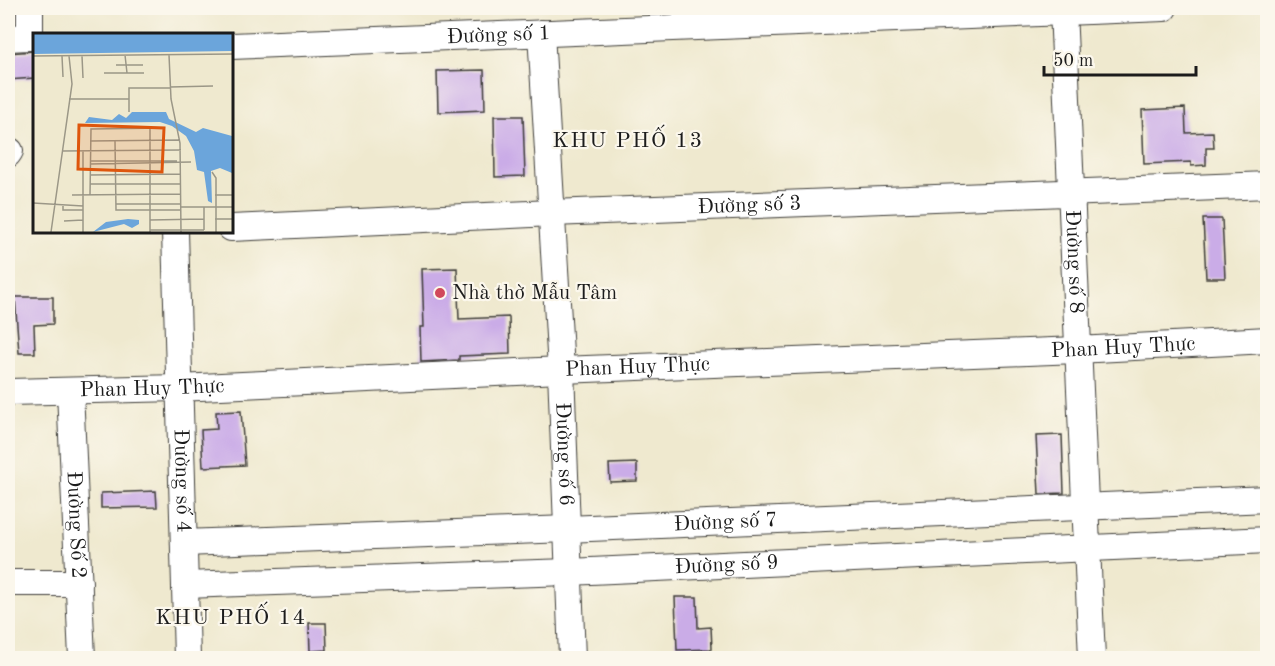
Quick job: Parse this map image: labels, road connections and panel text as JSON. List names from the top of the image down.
{
  "streets": {
    "street": [
      "Đường số 1",
      "Đường số 3",
      "Đường số 8",
      "Phan Huy Thực",
      "Đường số 6",
      "Đường số 4",
      "Đường số 7",
      "Đường Số 2",
      "Đường số 9"
    ]
  },
  "crossings": [
    ["Đường số 1", "Đường số 8"],
    ["Đường số 1", "Đường số 6"],
    ["Đường số 3", "Đường số 8"],
    ["Đường số 3", "Đường số 6"],
    ["Đường số 8", "Phan Huy Thực"],
    ["Đường số 8", "Đường số 7"],
    ["Đường số 8", "Đường số 9"],
    ["Phan Huy Thực", "Đường số 6"],
    ["Phan Huy Thực", "Đường số 4"],
    ["Phan Huy Thực", "Đường Số 2"],
    ["Đường số 6", "Đường số 7"],
    ["Đường số 6", "Đường số 9"],
    ["Đường số 4", "Đường số 7"],
    ["Đường số 4", "Đường số 9"]
  ],
  "districts": ["KHU PHỐ 13", "KHU PHỐ 14"],
  "places": ["Nhà thờ Mẫu Tâm"],
  "scale_bar": "50 m"
}
